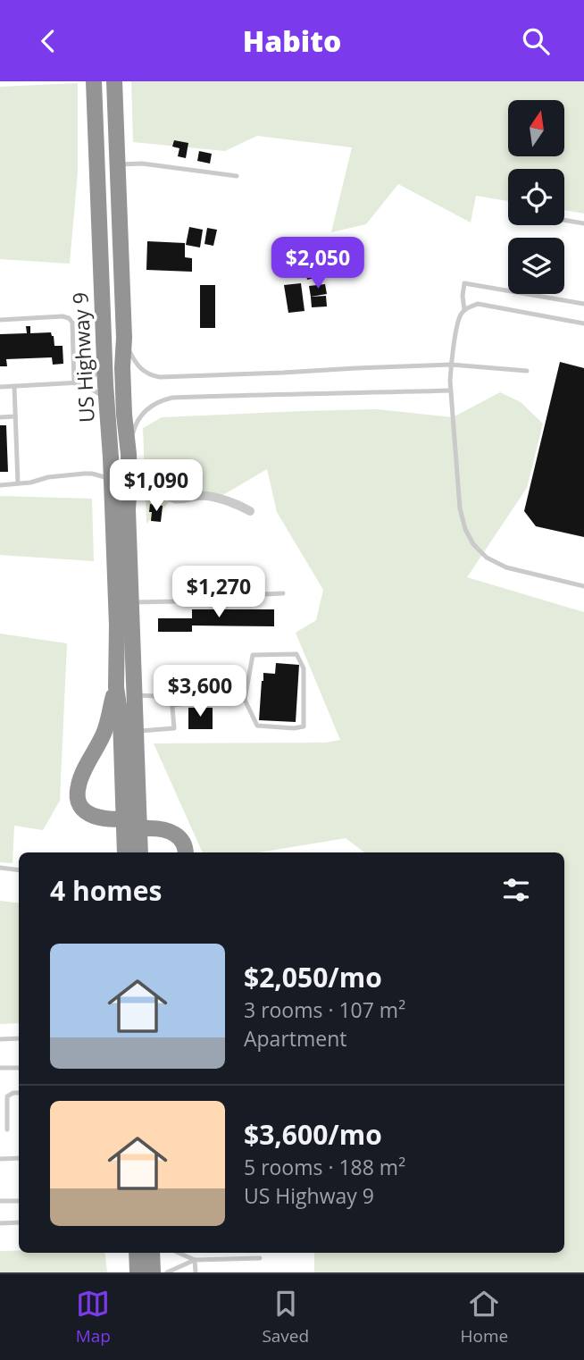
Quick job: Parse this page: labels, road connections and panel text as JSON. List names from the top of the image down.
{
  "streets": {
    "highway": ["US Highway 9"]
  },
  "north": "top",
  "page": {
    "header": "Habito",
    "price": [
      "$2,050",
      "$1,090",
      "$1,270",
      "$3,600"
    ],
    "heading": "4 homes",
    "list": [
      {
        "name": "$2,050/mo",
        "note": "3 rooms · 107 m² · Apartment"
      },
      {
        "name": "$3,600/mo",
        "note": "5 rooms · 188 m² · US Highway 9"
      }
    ],
    "tabs": ["Map", "Saved", "Home"]
  }
}
